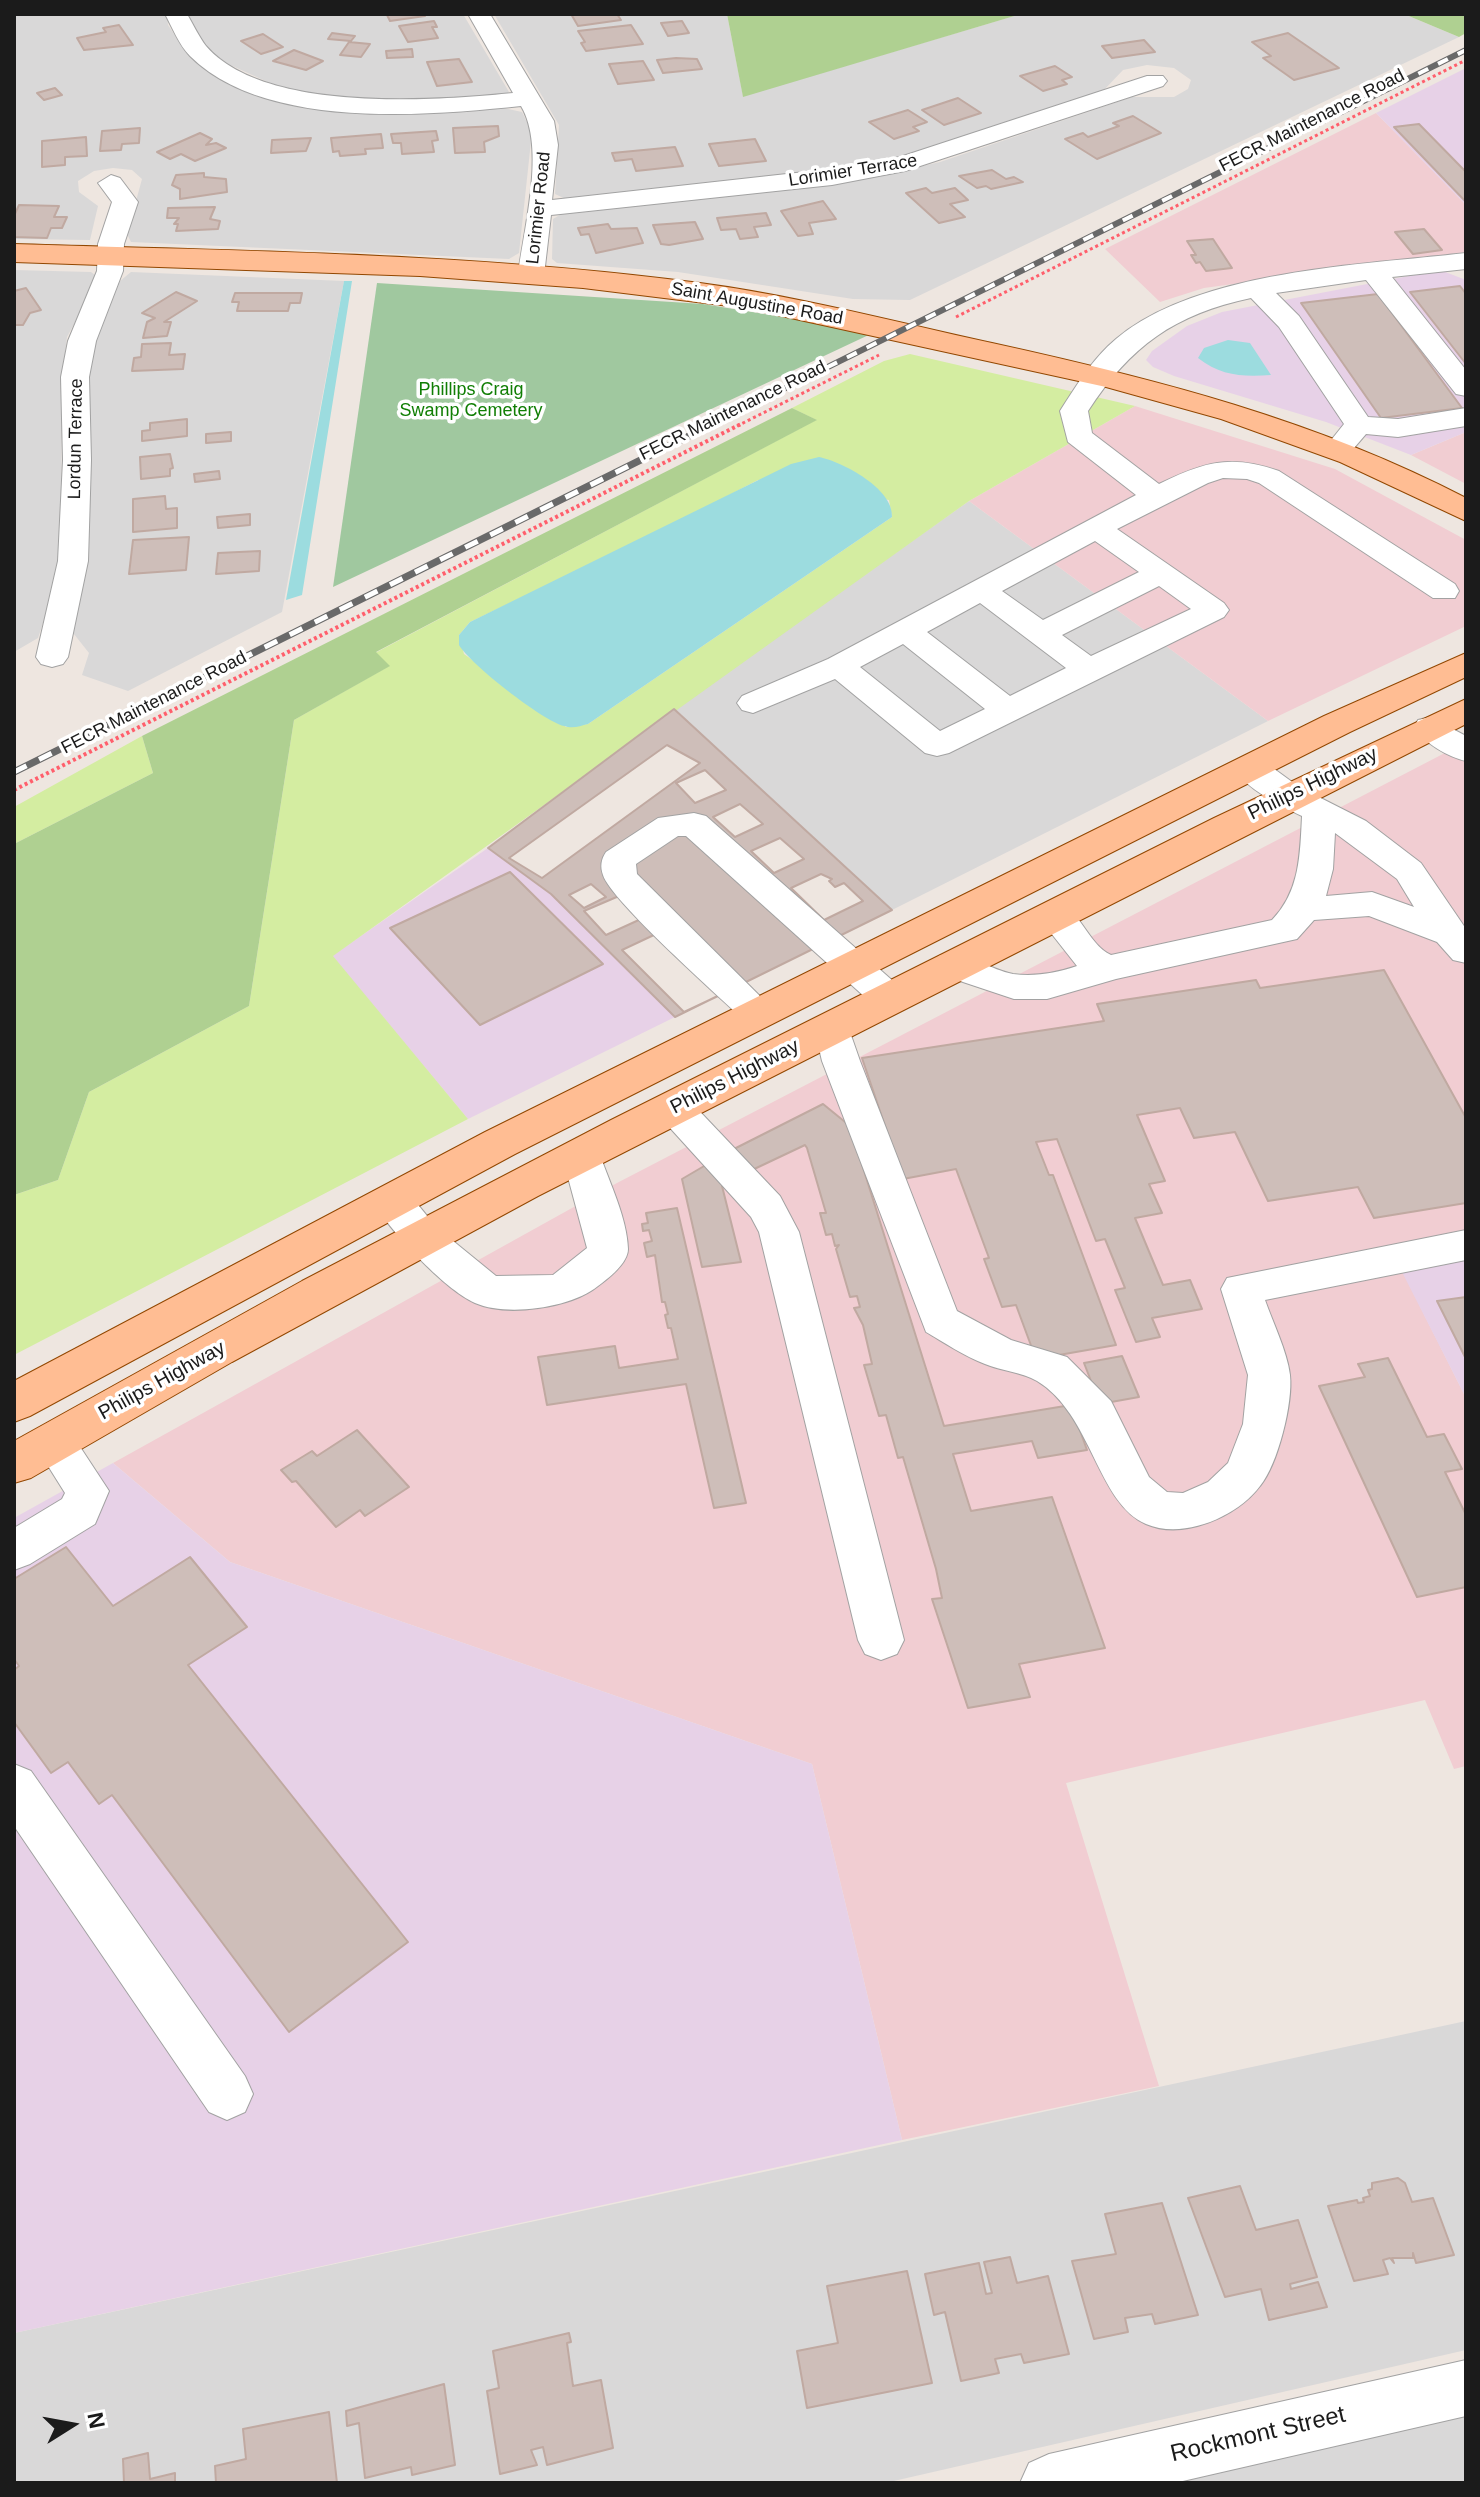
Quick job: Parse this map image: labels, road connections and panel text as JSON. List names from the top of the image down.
{
  "streets": {
    "main road": ["Saint Augustine Road", "Philips Highway"],
    "street": [
      "Lorimier Terrace",
      "Lorimier Road",
      "Lordun Terrace",
      "Rockmont Street"
    ],
    "path": ["FECR Maintenance Road"]
  },
  "crossings": [
    ["FECR Maintenance Road", "Saint Augustine Road"],
    ["Lorimier Terrace", "Lorimier Road"],
    ["Lorimier Road", "Saint Augustine Road"],
    ["Saint Augustine Road", "Lordun Terrace"]
  ],
  "parks": ["Phillips Craig Swamp Cemetery"],
  "north": "right"
}
